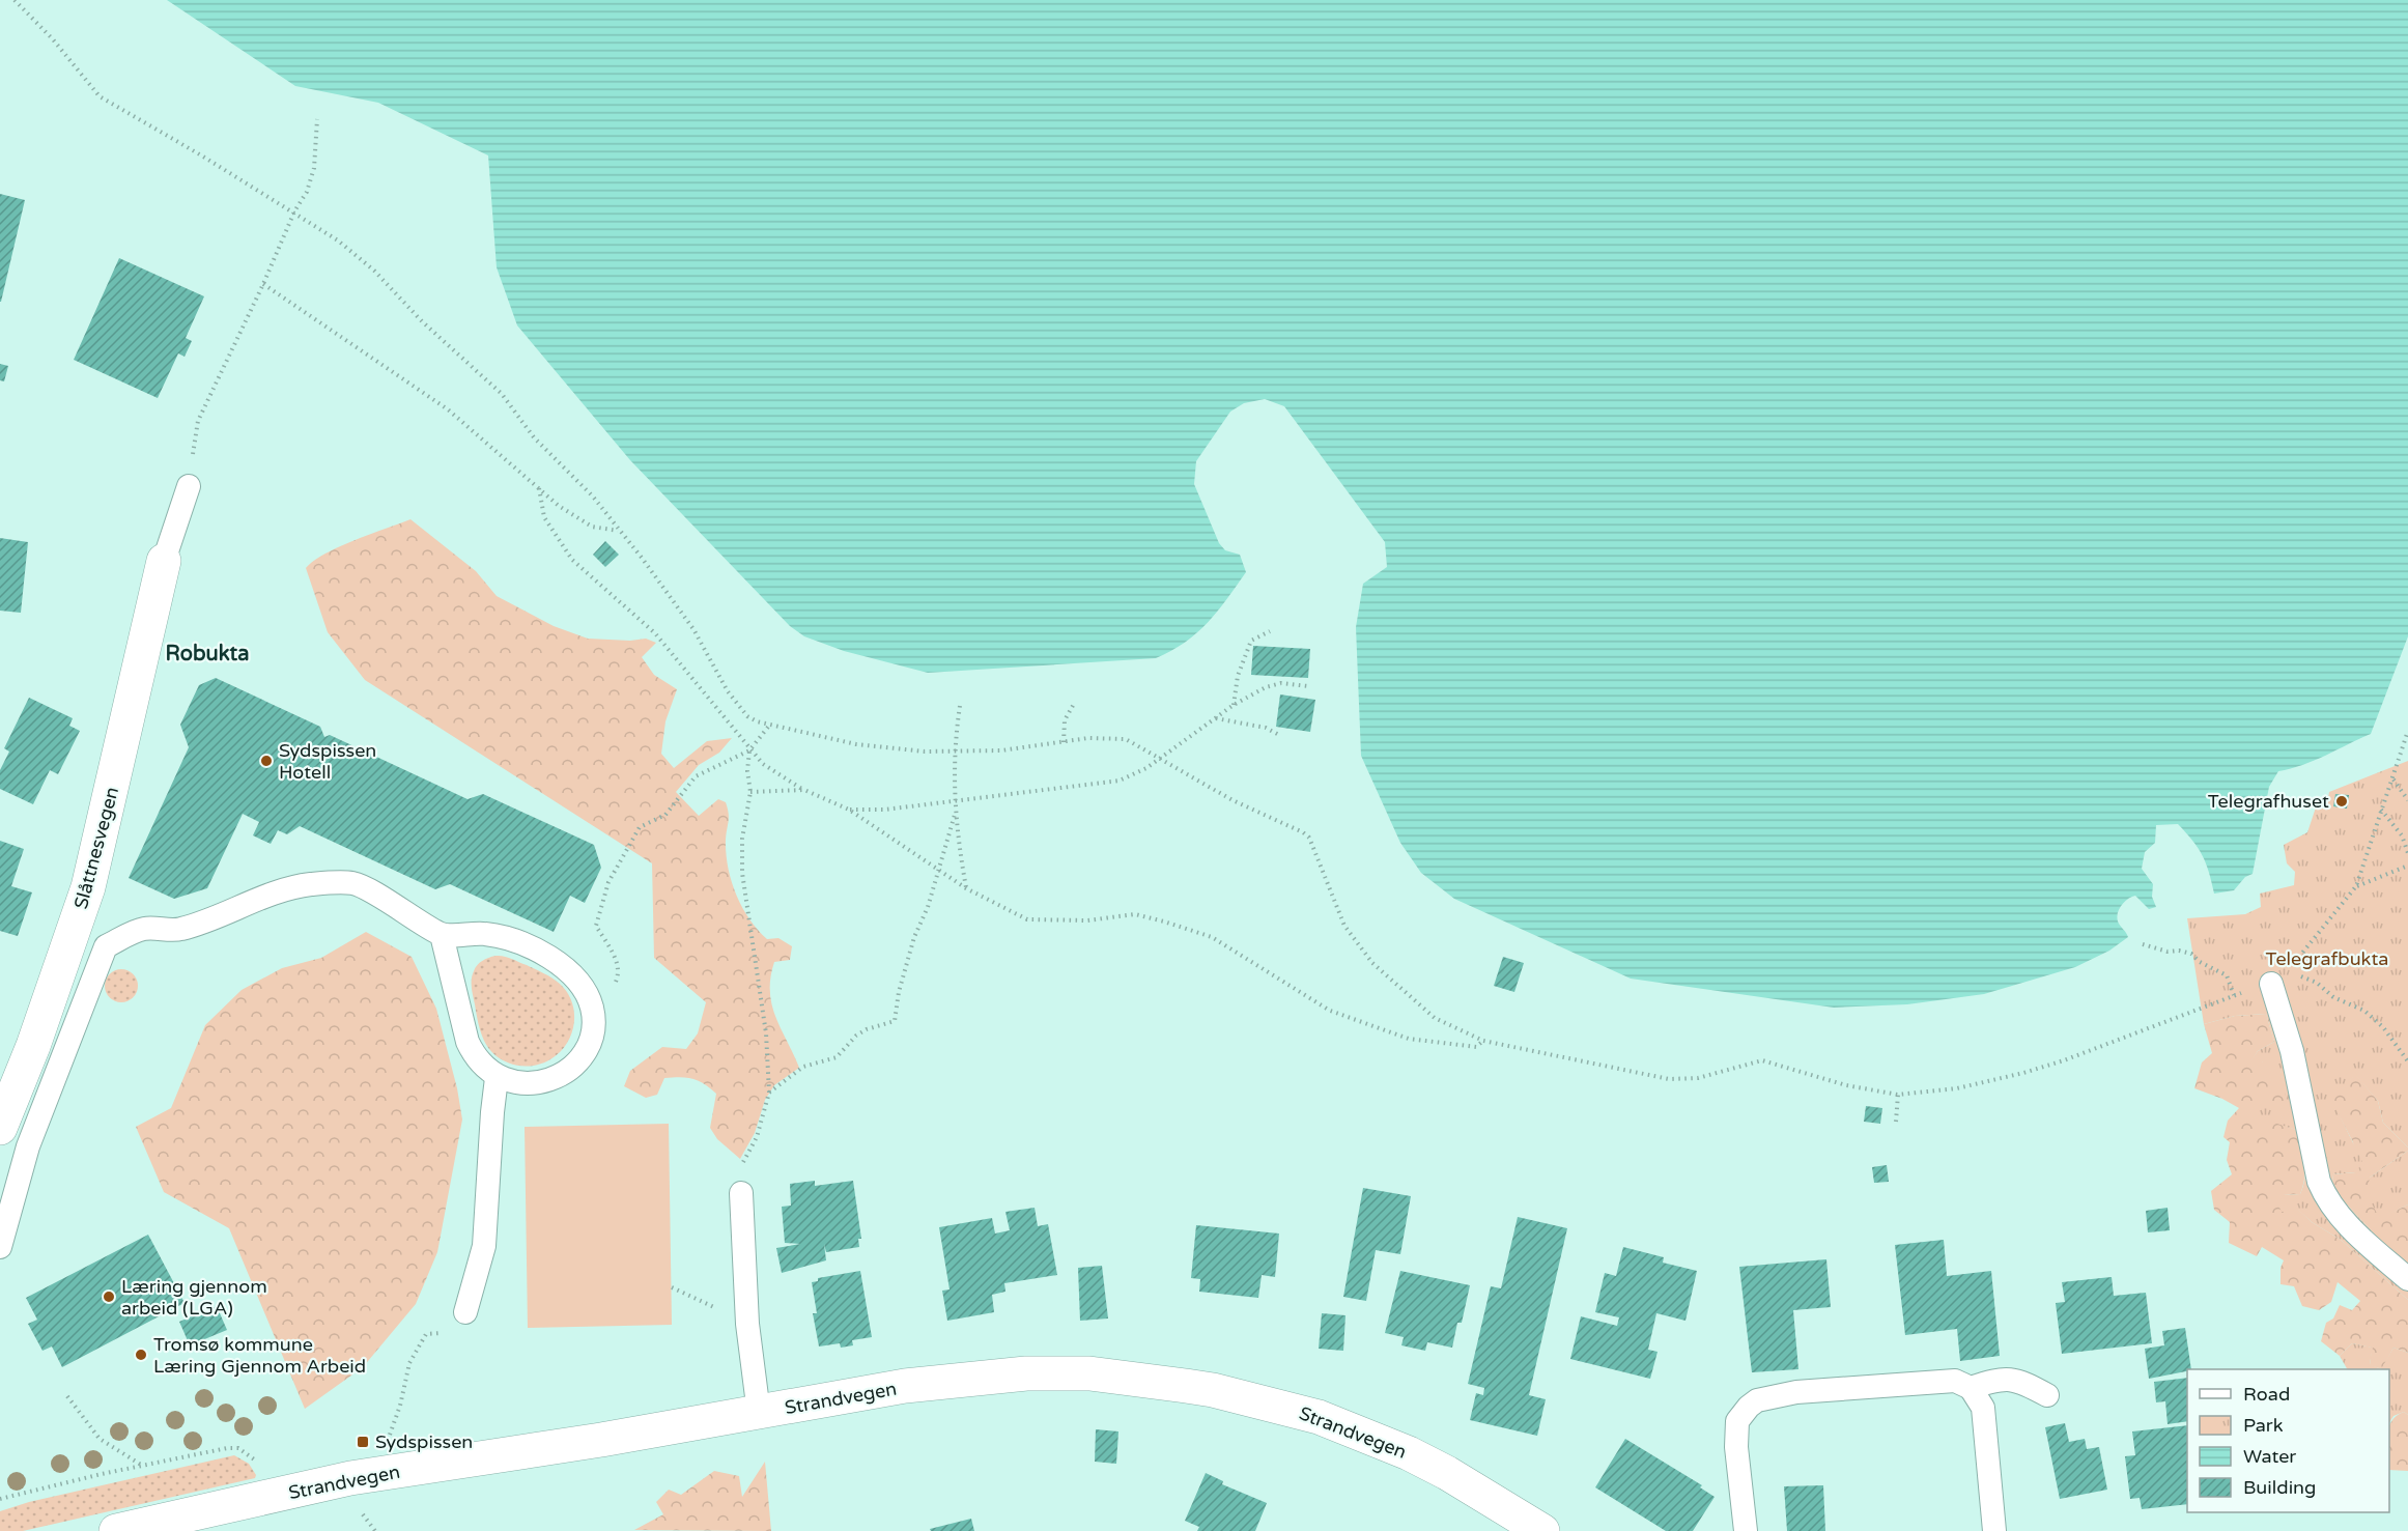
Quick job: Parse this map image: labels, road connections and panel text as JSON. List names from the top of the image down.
{
  "streets": {
    "street": ["Slåttnesvegen", "Strandvegen"]
  },
  "districts": ["Robukta"],
  "parks": ["Telegrafbukta"],
  "places": {
    "other": [
      "Sydspissen Hotell",
      "Telegrafhuset",
      "Læring gjennom arbeid (LGA)",
      "Tromsø kommune Læring Gjennom Arbeid"
    ],
    "transit": ["Sydspissen"]
  },
  "legend": [
    "Road",
    "Park",
    "Water",
    "Building"
  ]
}
